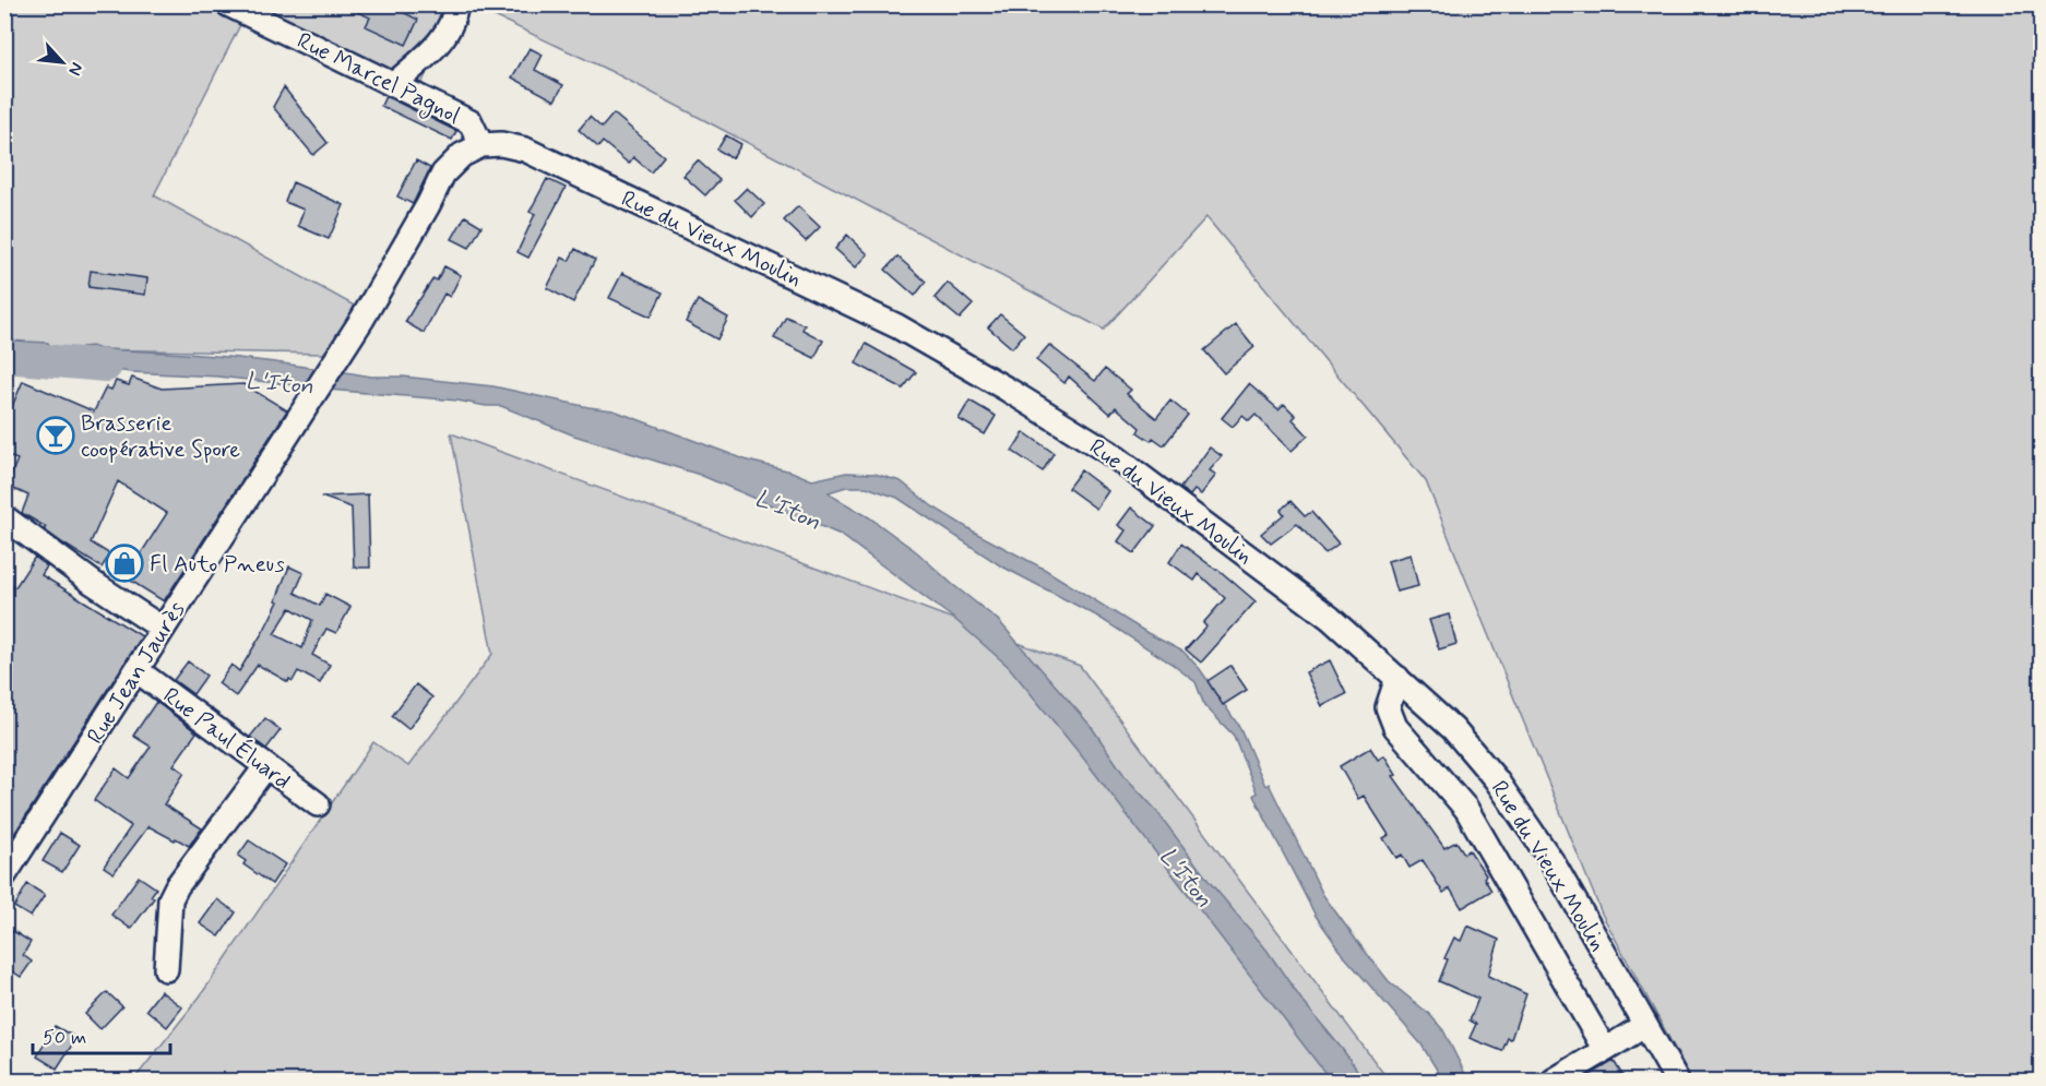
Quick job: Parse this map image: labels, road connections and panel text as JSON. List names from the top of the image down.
{
  "streets": {
    "street": [
      "Rue Marcel Pagnol",
      "Rue du Vieux Moulin",
      "Rue Jean Jaurès",
      "Rue Paul Éluard"
    ]
  },
  "crossings": [
    ["Rue Marcel Pagnol", "Rue du Vieux Moulin"],
    ["Rue Marcel Pagnol", "Rue Jean Jaurès"],
    ["Rue du Vieux Moulin", "Rue Jean Jaurès"],
    ["Rue Jean Jaurès", "Rue Paul Éluard"]
  ],
  "water": ["L'Iton"],
  "places": {
    "bar": ["Brasserie coopérative Spore"],
    "shop": ["Fl Auto Pneus"]
  },
  "scale_bar": "50 m",
  "north": "bottom right"
}
